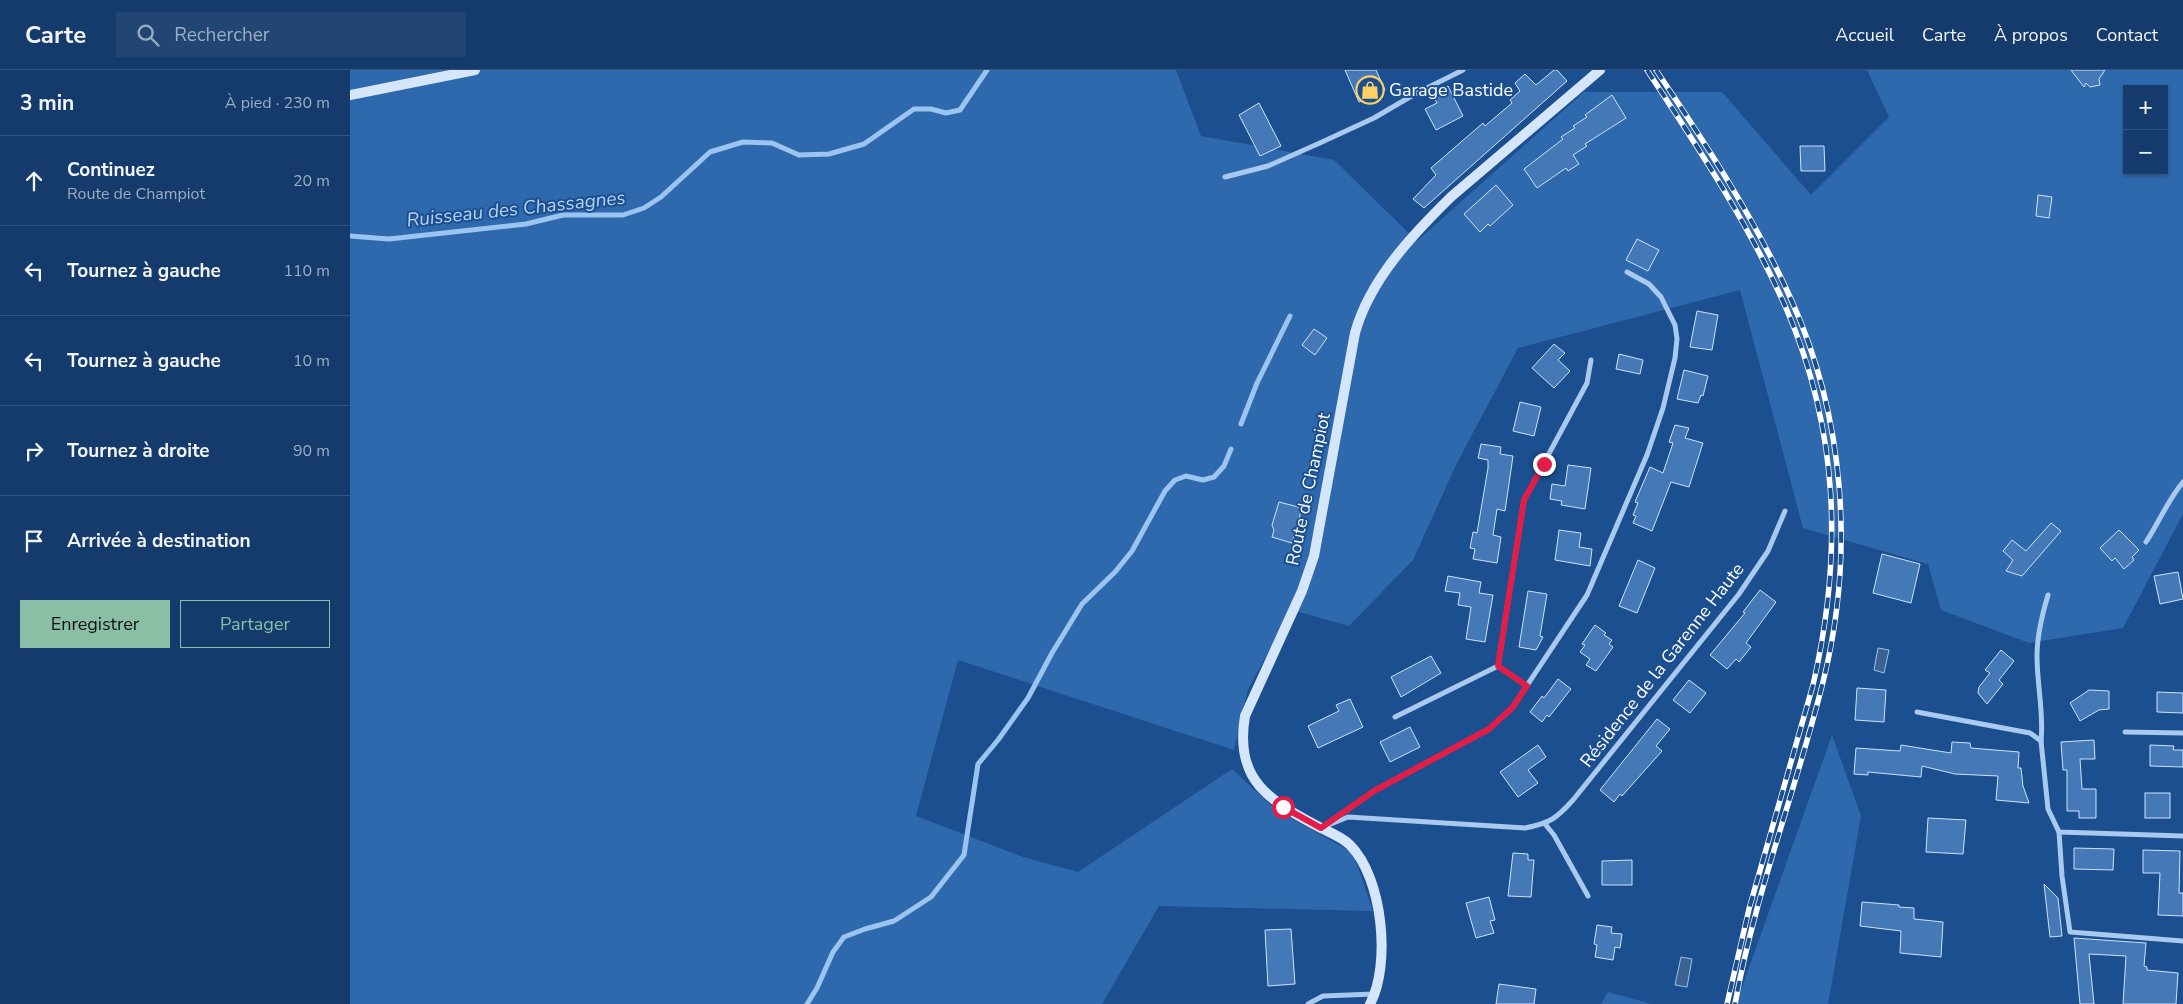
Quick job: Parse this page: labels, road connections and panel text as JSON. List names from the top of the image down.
{
  "streets": {
    "street": ["Route de Champiot", "Résidence de la Garenne Haute"]
  },
  "crossings": [
    ["Route de Champiot", "Résidence de la Garenne Haute"]
  ],
  "water": ["Ruisseau des Chassagnes"],
  "places": {
    "shop": ["Garage Bastide"]
  },
  "page": {
    "header": "Carte",
    "search": "Rechercher",
    "nav": [
      "Accueil",
      "Carte",
      "À propos",
      "Contact"
    ],
    "heading": ["3 min", "À pied · 230 m"],
    "map_buttons": ["+", "−"],
    "list": [
      ["Continuez", "Route de Champiot", "20 m"],
      ["Tournez à gauche", "110 m"],
      ["Tournez à gauche", "10 m"],
      ["Tournez à droite", "90 m"],
      "Arrivée à destination"
    ],
    "buttons": ["Enregistrer", "Partager"]
  }
}
